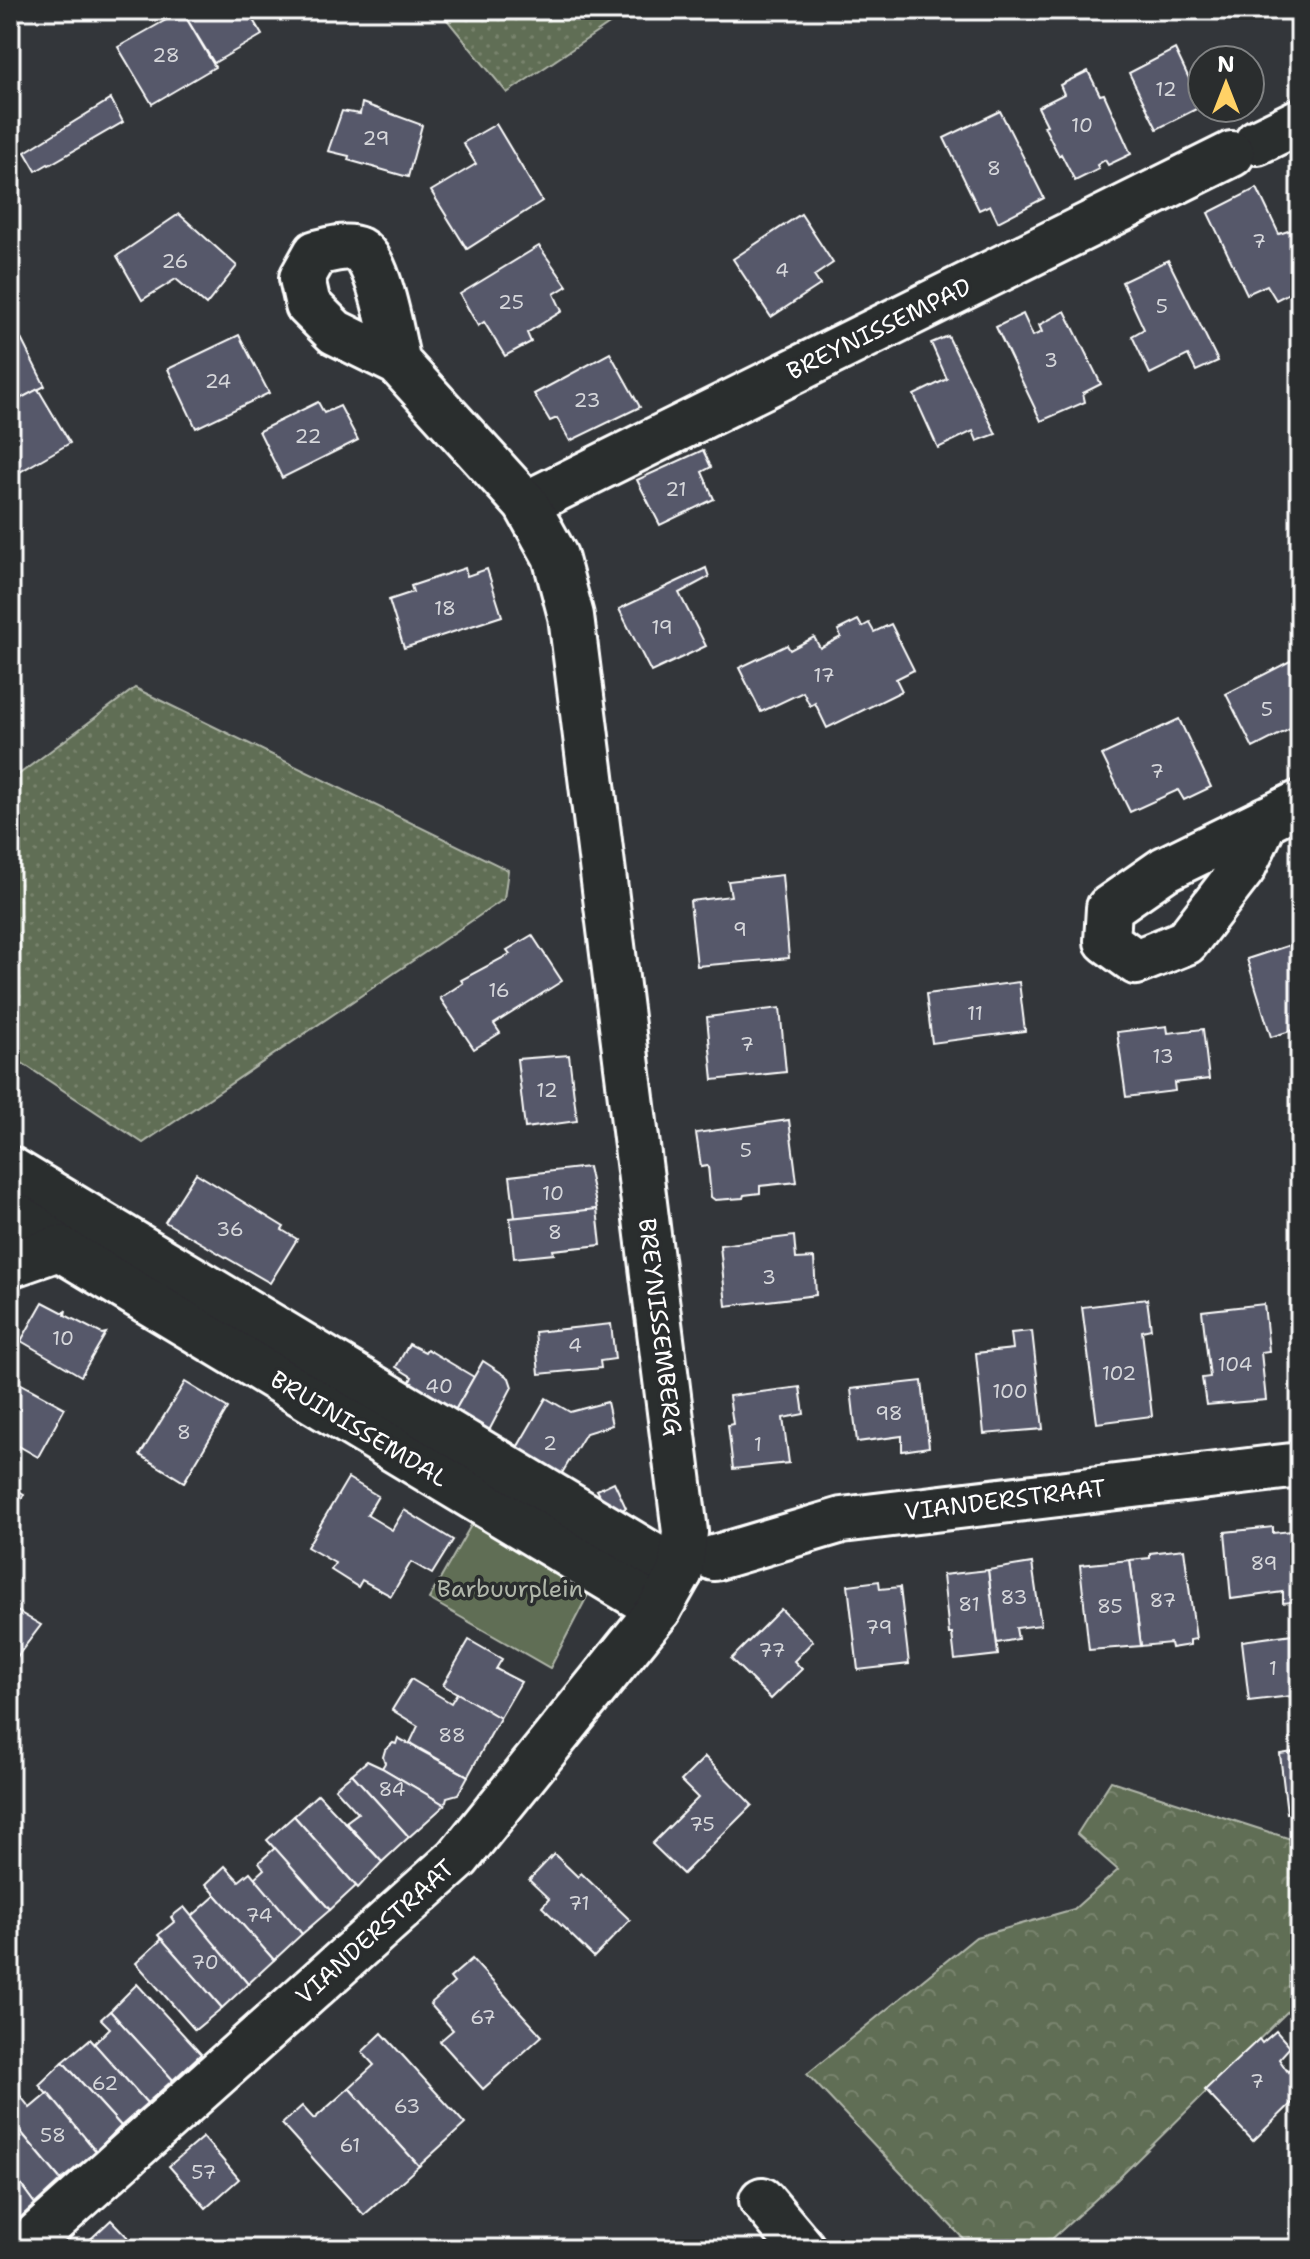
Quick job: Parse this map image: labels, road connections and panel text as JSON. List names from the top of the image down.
{
  "streets": {
    "street": [
      "BREYNISSEMPAD",
      "BREYNISSEMBERG",
      "BRUINISSEMDAL",
      "VIANDERSTRAAT"
    ]
  },
  "crossings": [
    ["BREYNISSEMPAD", "BREYNISSEMBERG"],
    ["BREYNISSEMBERG", "BRUINISSEMDAL"],
    ["BREYNISSEMBERG", "VIANDERSTRAAT"],
    ["BRUINISSEMDAL", "VIANDERSTRAAT"]
  ],
  "parks": ["Barbuurplein"],
  "house_numbers": [
    "28",
    "12",
    "10",
    "29",
    "8",
    "7",
    "26",
    "4",
    "25",
    "5",
    "3",
    "24",
    "23",
    "22",
    "21",
    "18",
    "19",
    "17",
    "5",
    "7",
    "9",
    "16",
    "11",
    "7",
    "13",
    "12",
    "5",
    "10",
    "36",
    "8",
    "3",
    "10",
    "4",
    "104",
    "102",
    "40",
    "100",
    "98",
    "8",
    "2",
    "1",
    "89",
    "83",
    "87",
    "81",
    "85",
    "79",
    "77",
    "1",
    "88",
    "84",
    "75",
    "71",
    "74",
    "70",
    "67",
    "7",
    "62",
    "63",
    "58",
    "61",
    "57"
  ],
  "north": "top"
}
